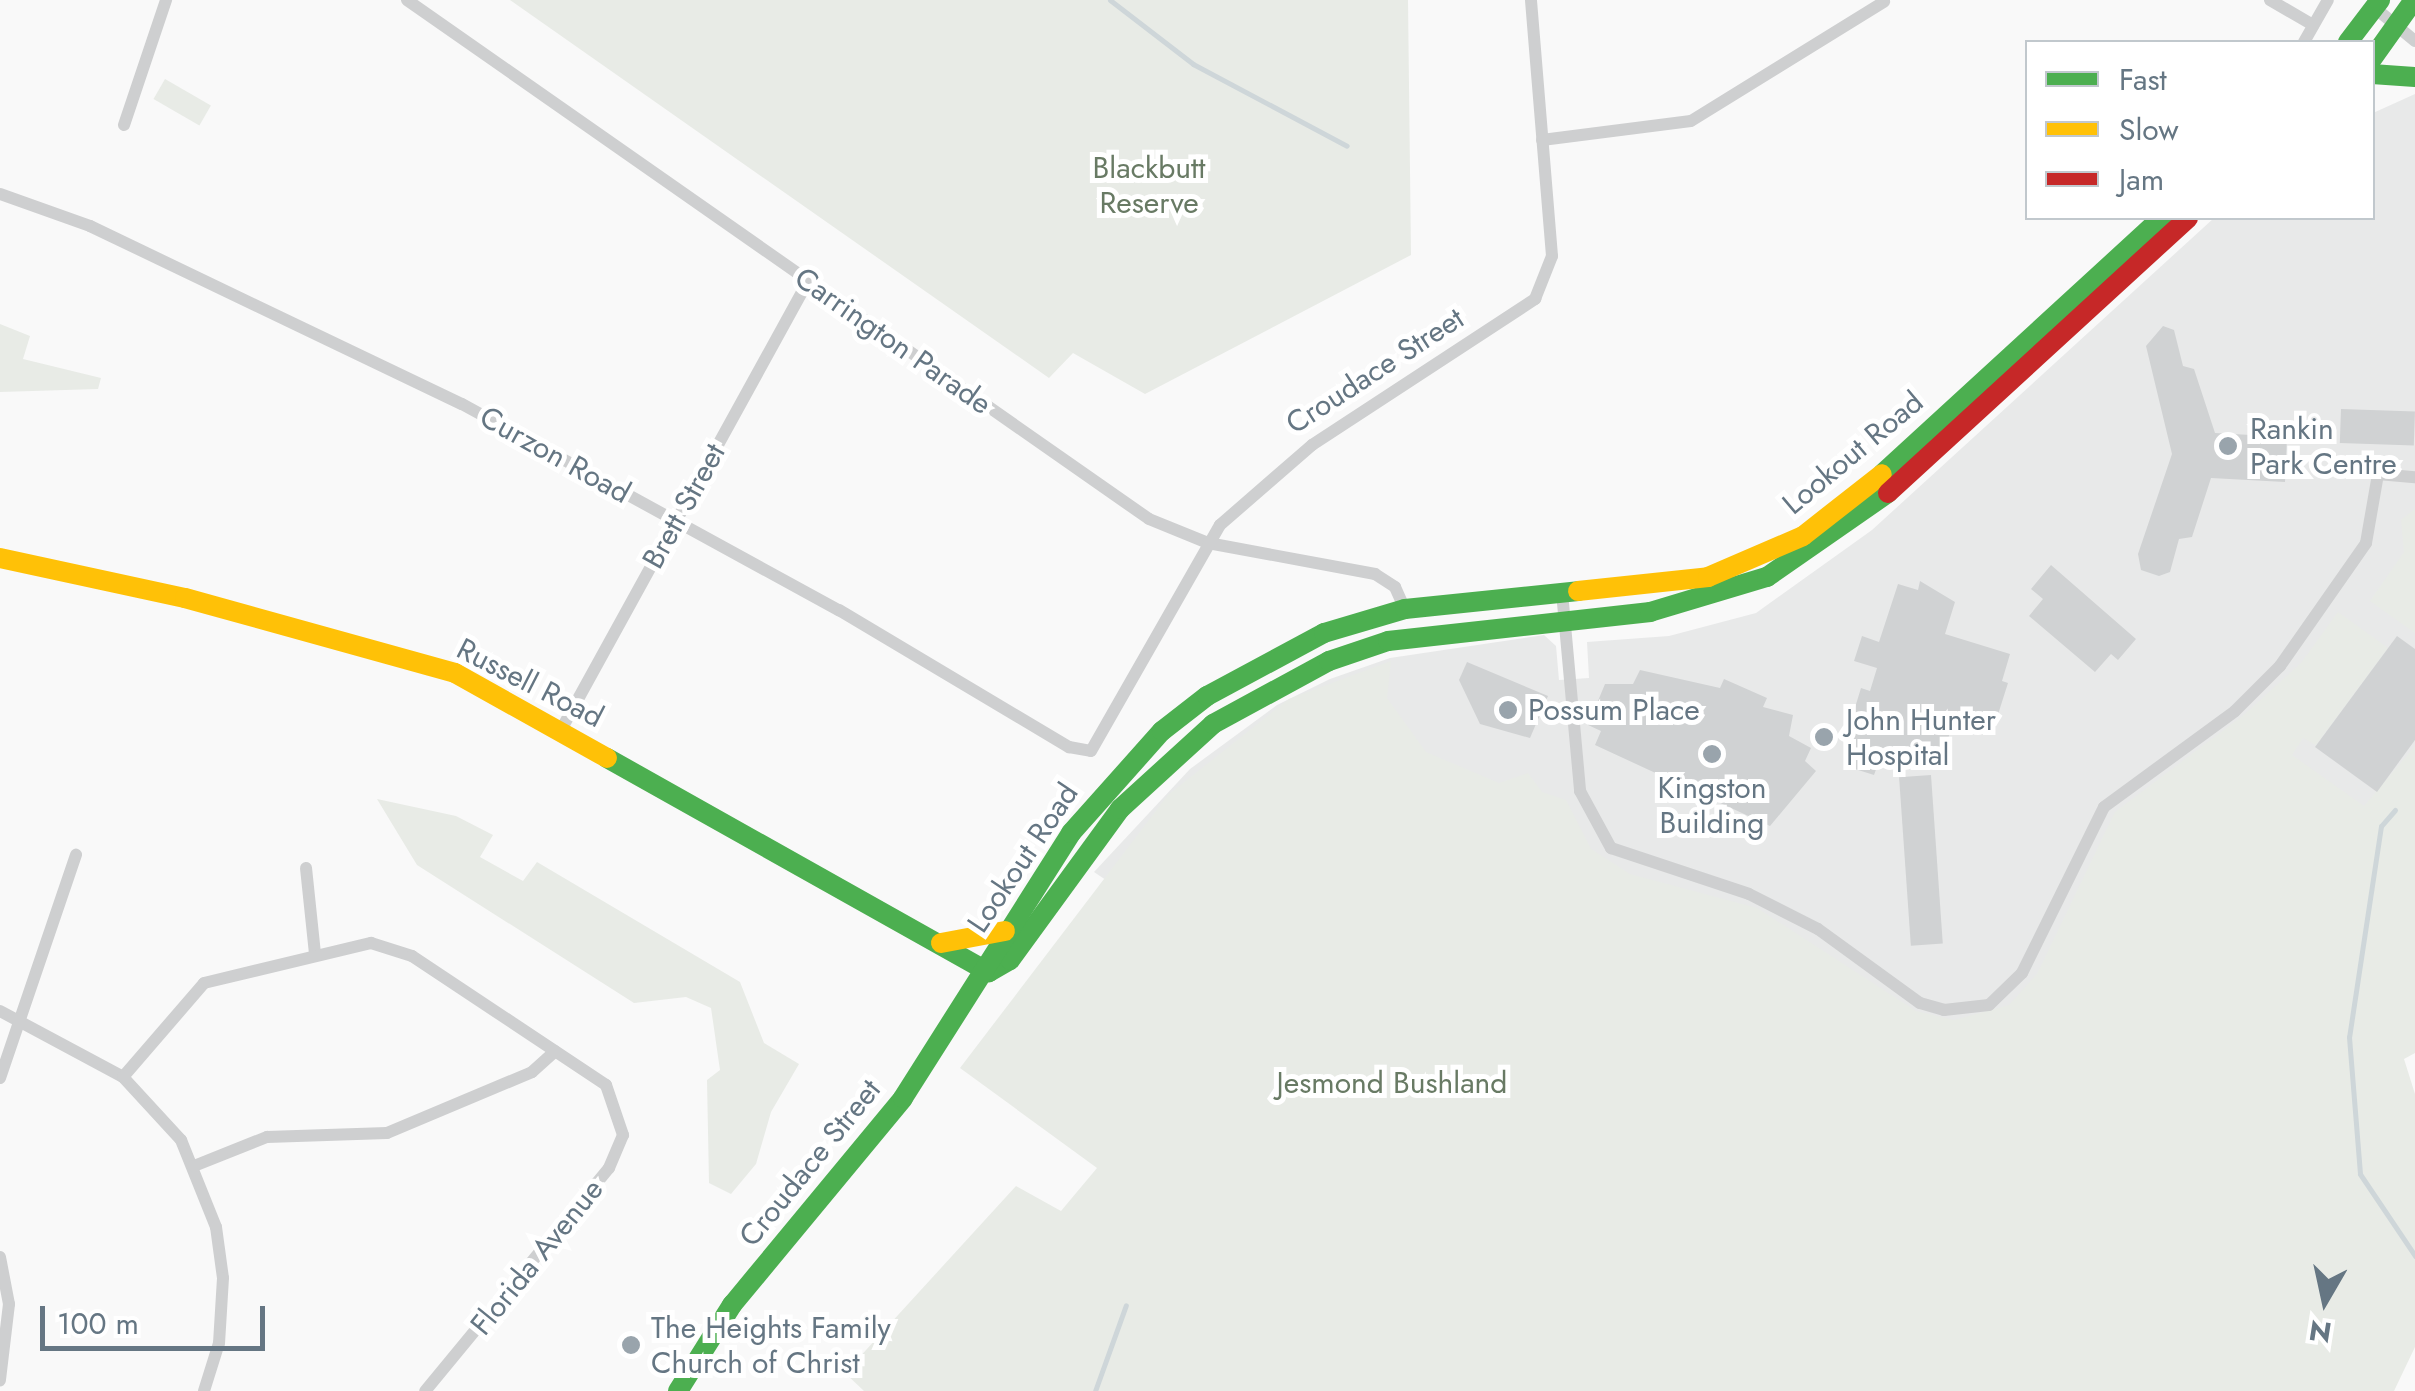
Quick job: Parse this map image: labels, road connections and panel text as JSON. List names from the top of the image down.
{
  "streets": {
    "main road": ["Croudace Street", "Lookout Road", "Russell Road"],
    "street": [
      "Carrington Parade",
      "Curzon Road",
      "Brett Street",
      "Florida Avenue"
    ]
  },
  "crossings": [
    ["Carrington Parade", "Croudace Street"],
    ["Carrington Parade", "Lookout Road"],
    ["Carrington Parade", "Brett Street"],
    ["Croudace Street", "Lookout Road"],
    ["Croudace Street", "Curzon Road"],
    ["Croudace Street", "Russell Road"],
    ["Lookout Road", "Russell Road"],
    ["Curzon Road", "Brett Street"],
    ["Brett Street", "Russell Road"]
  ],
  "parks": ["Blackbutt Reserve", "Jesmond Bushland"],
  "places": [
    "Rankin Park Centre",
    "Possum Place",
    "John Hunter Hospital",
    "Kingston Building",
    "The Heights Family Church of Christ"
  ],
  "legend": ["Fast", "Slow", "Jam"],
  "scale_bar": "100 m",
  "north": "bottom"
}
